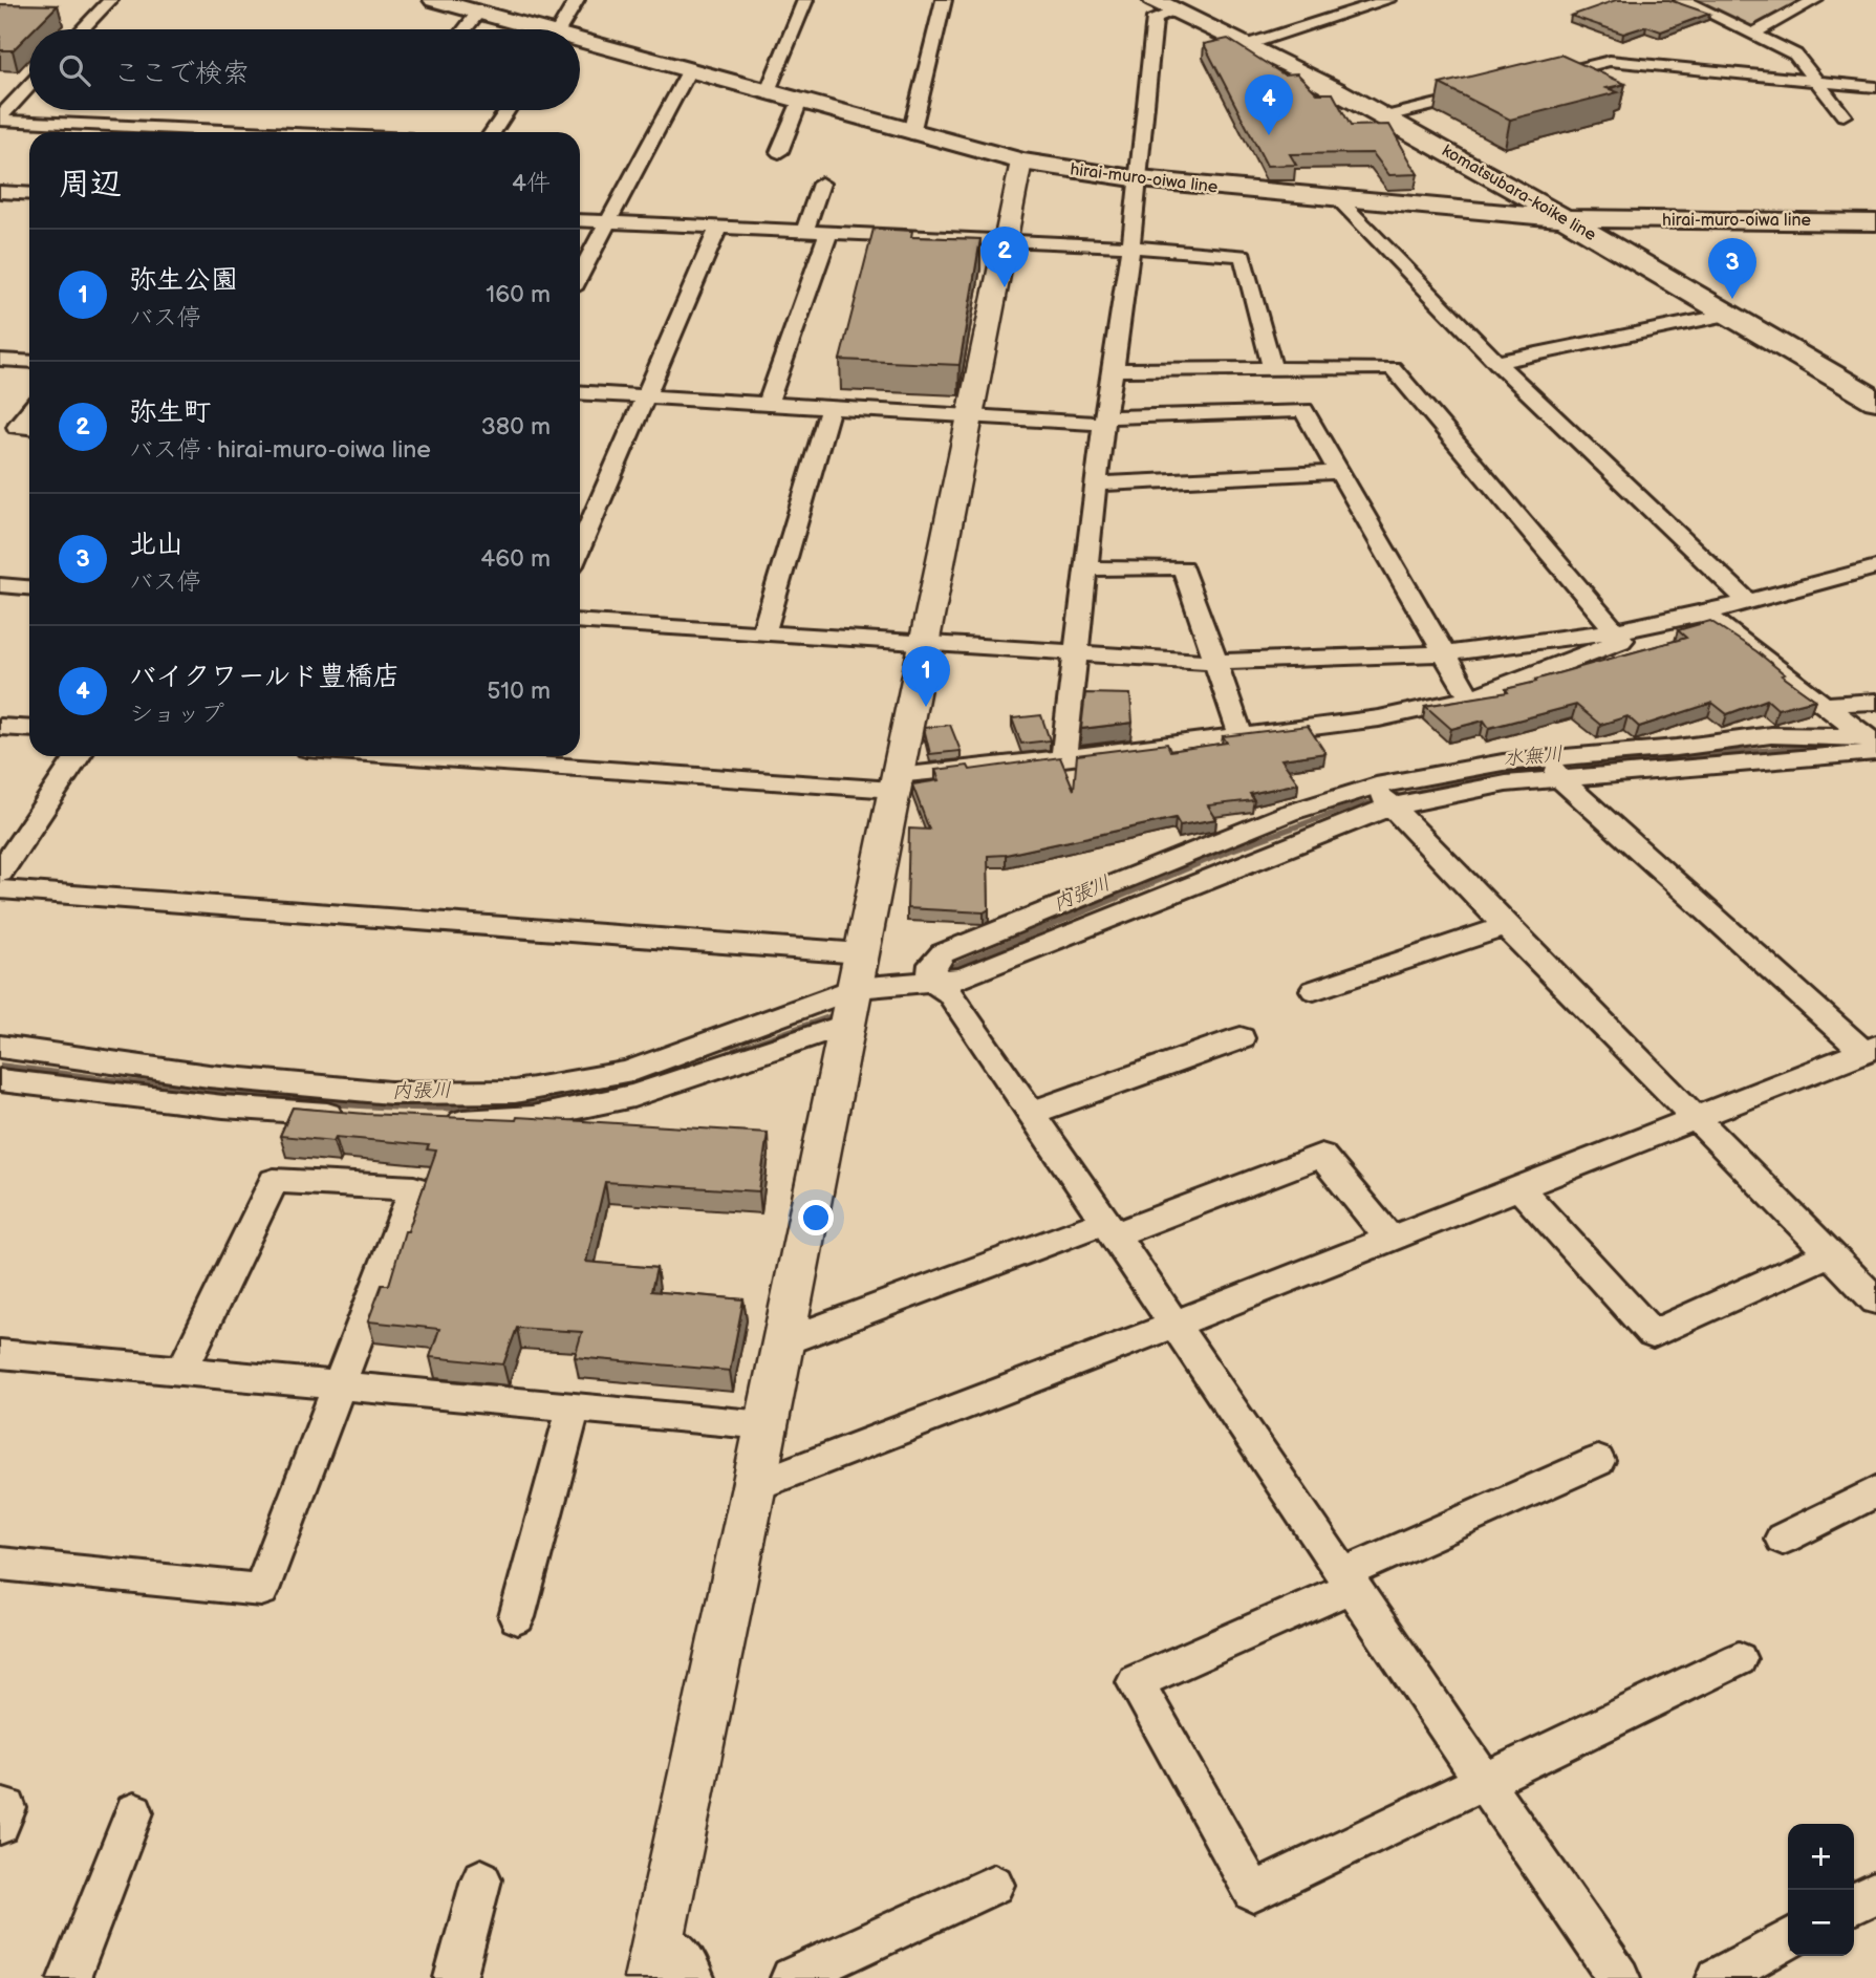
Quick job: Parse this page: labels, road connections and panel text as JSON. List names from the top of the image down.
{
  "streets": {
    "main road": ["hirai-muro-oiwa line", "komatsubara-koike line"]
  },
  "crossings": [
    ["hirai-muro-oiwa line", "komatsubara-koike line"]
  ],
  "water": ["水無川", "内張川"],
  "page": {
    "search": "ここで検索",
    "pins": [
      "4",
      "2",
      "3",
      "1"
    ],
    "heading": ["周辺", "4件"],
    "list": [
      {
        "mark": "1",
        "name": "弥生公園",
        "note": "バス停",
        "value": "160 m"
      },
      {
        "mark": "2",
        "name": "弥生町",
        "note": "バス停 · hirai-muro-oiwa line",
        "value": "380 m"
      },
      {
        "mark": "3",
        "name": "北山",
        "note": "バス停",
        "value": "460 m"
      },
      {
        "mark": "4",
        "name": "バイクワールド豊橋店",
        "note": "ショップ",
        "value": "510 m"
      }
    ],
    "map_buttons": ["+", "−"]
  }
}
